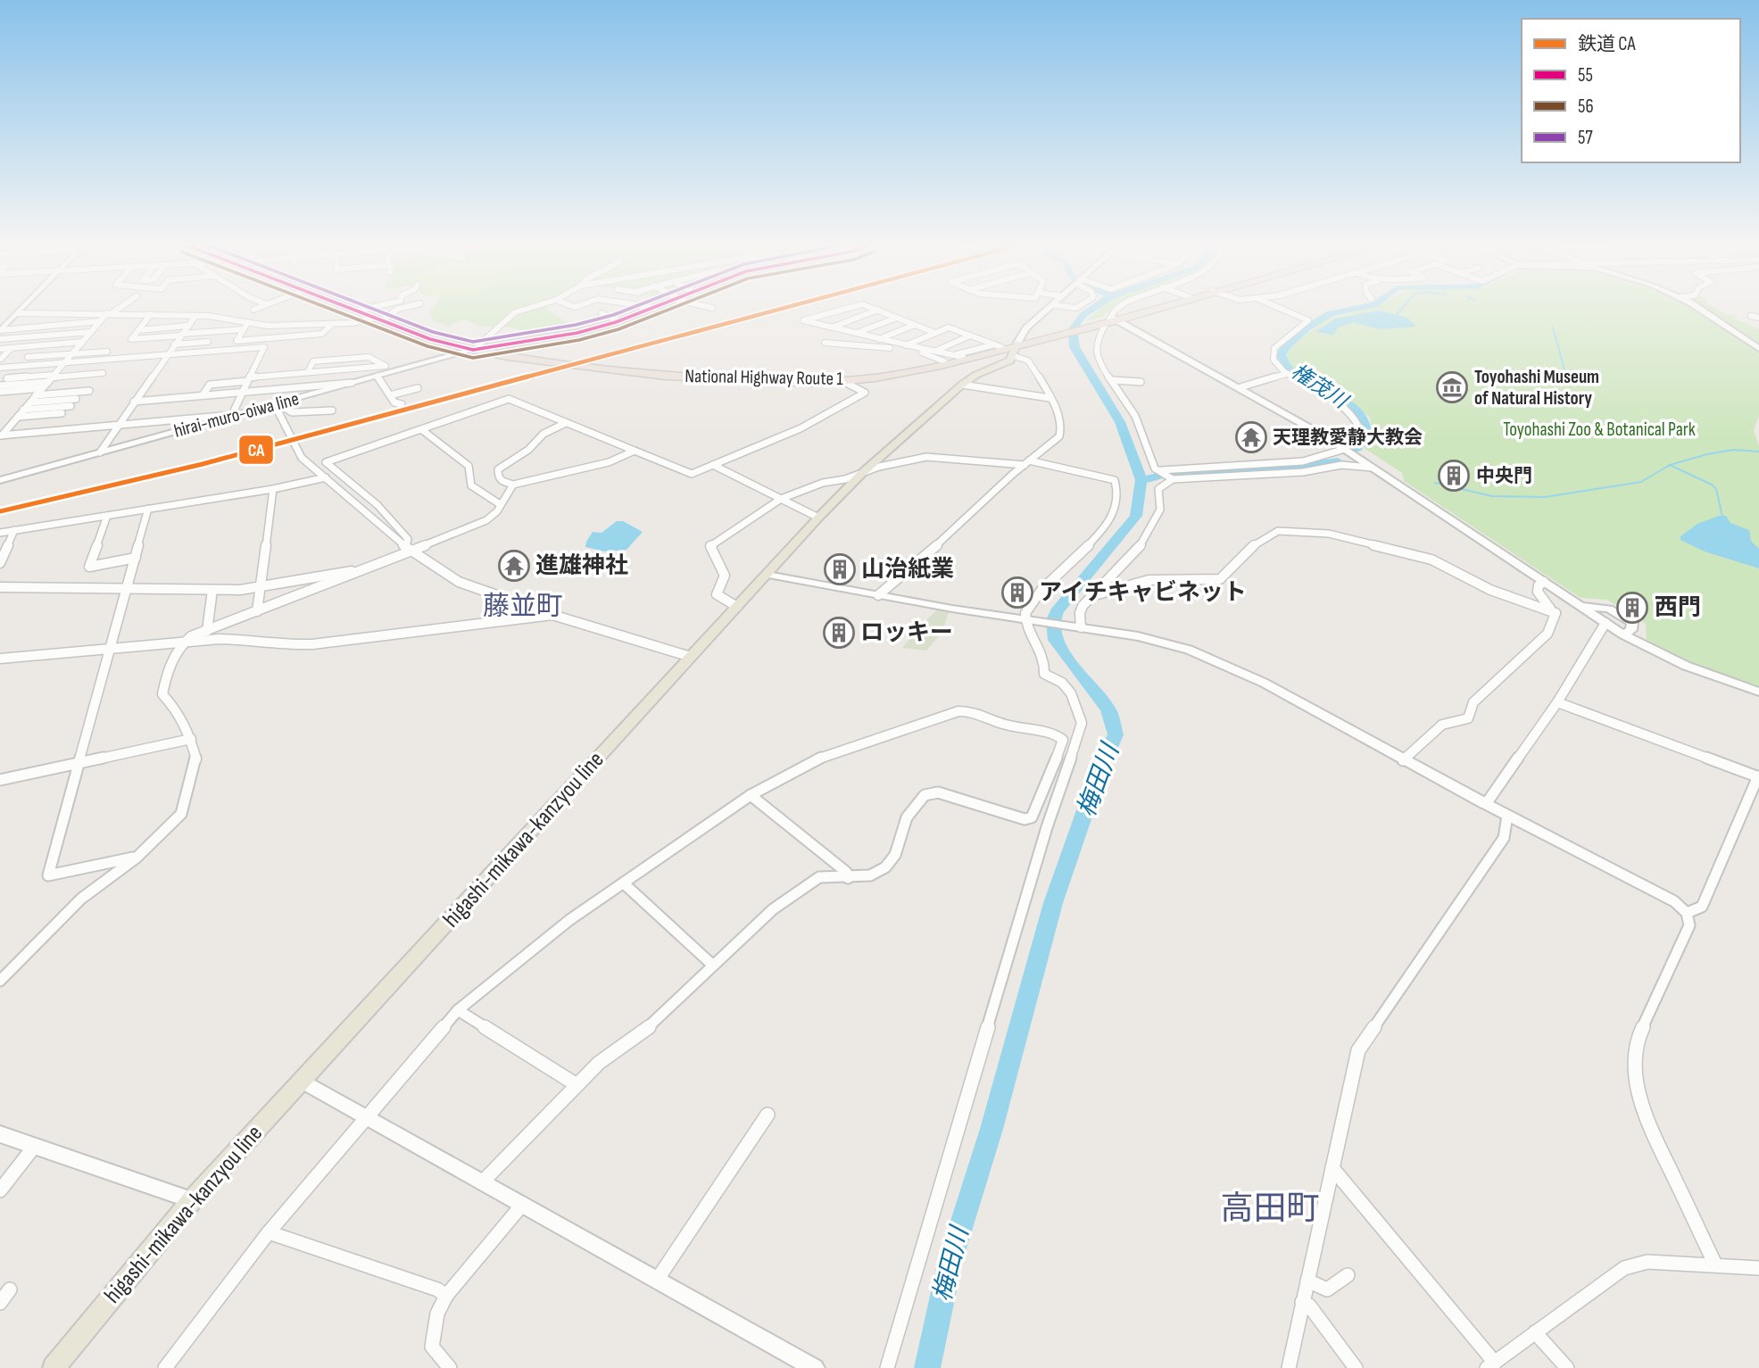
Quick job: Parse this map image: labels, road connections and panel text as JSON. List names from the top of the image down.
{
  "streets": {
    "highway": ["National Highway Route 1"],
    "main road": ["higashi-mikawa-kanzyou line"],
    "street": ["hirai-muro-oiwa line"]
  },
  "crossings": [
    ["National Highway Route 1", "hirai-muro-oiwa line"],
    ["National Highway Route 1", "higashi-mikawa-kanzyou line"]
  ],
  "districts": ["藤並町", "高田町"],
  "water": ["権茂川", "梅田川"],
  "parks": ["Toyohashi Zoo & Botanical Park"],
  "places": {
    "museum": ["Toyohashi Museum of Natural History"],
    "temple": ["天理教愛静大教会", "進雄神社"],
    "building": [
      "中央門",
      "山治紙業",
      "アイチキャビネット",
      "西門",
      "ロッキー"
    ]
  },
  "lines": [
    "rail line CA",
    "transit line 55",
    "transit line 56",
    "transit line 57"
  ],
  "legend": [
    "鉄道 CA",
    "55",
    "56",
    "57"
  ]
}
